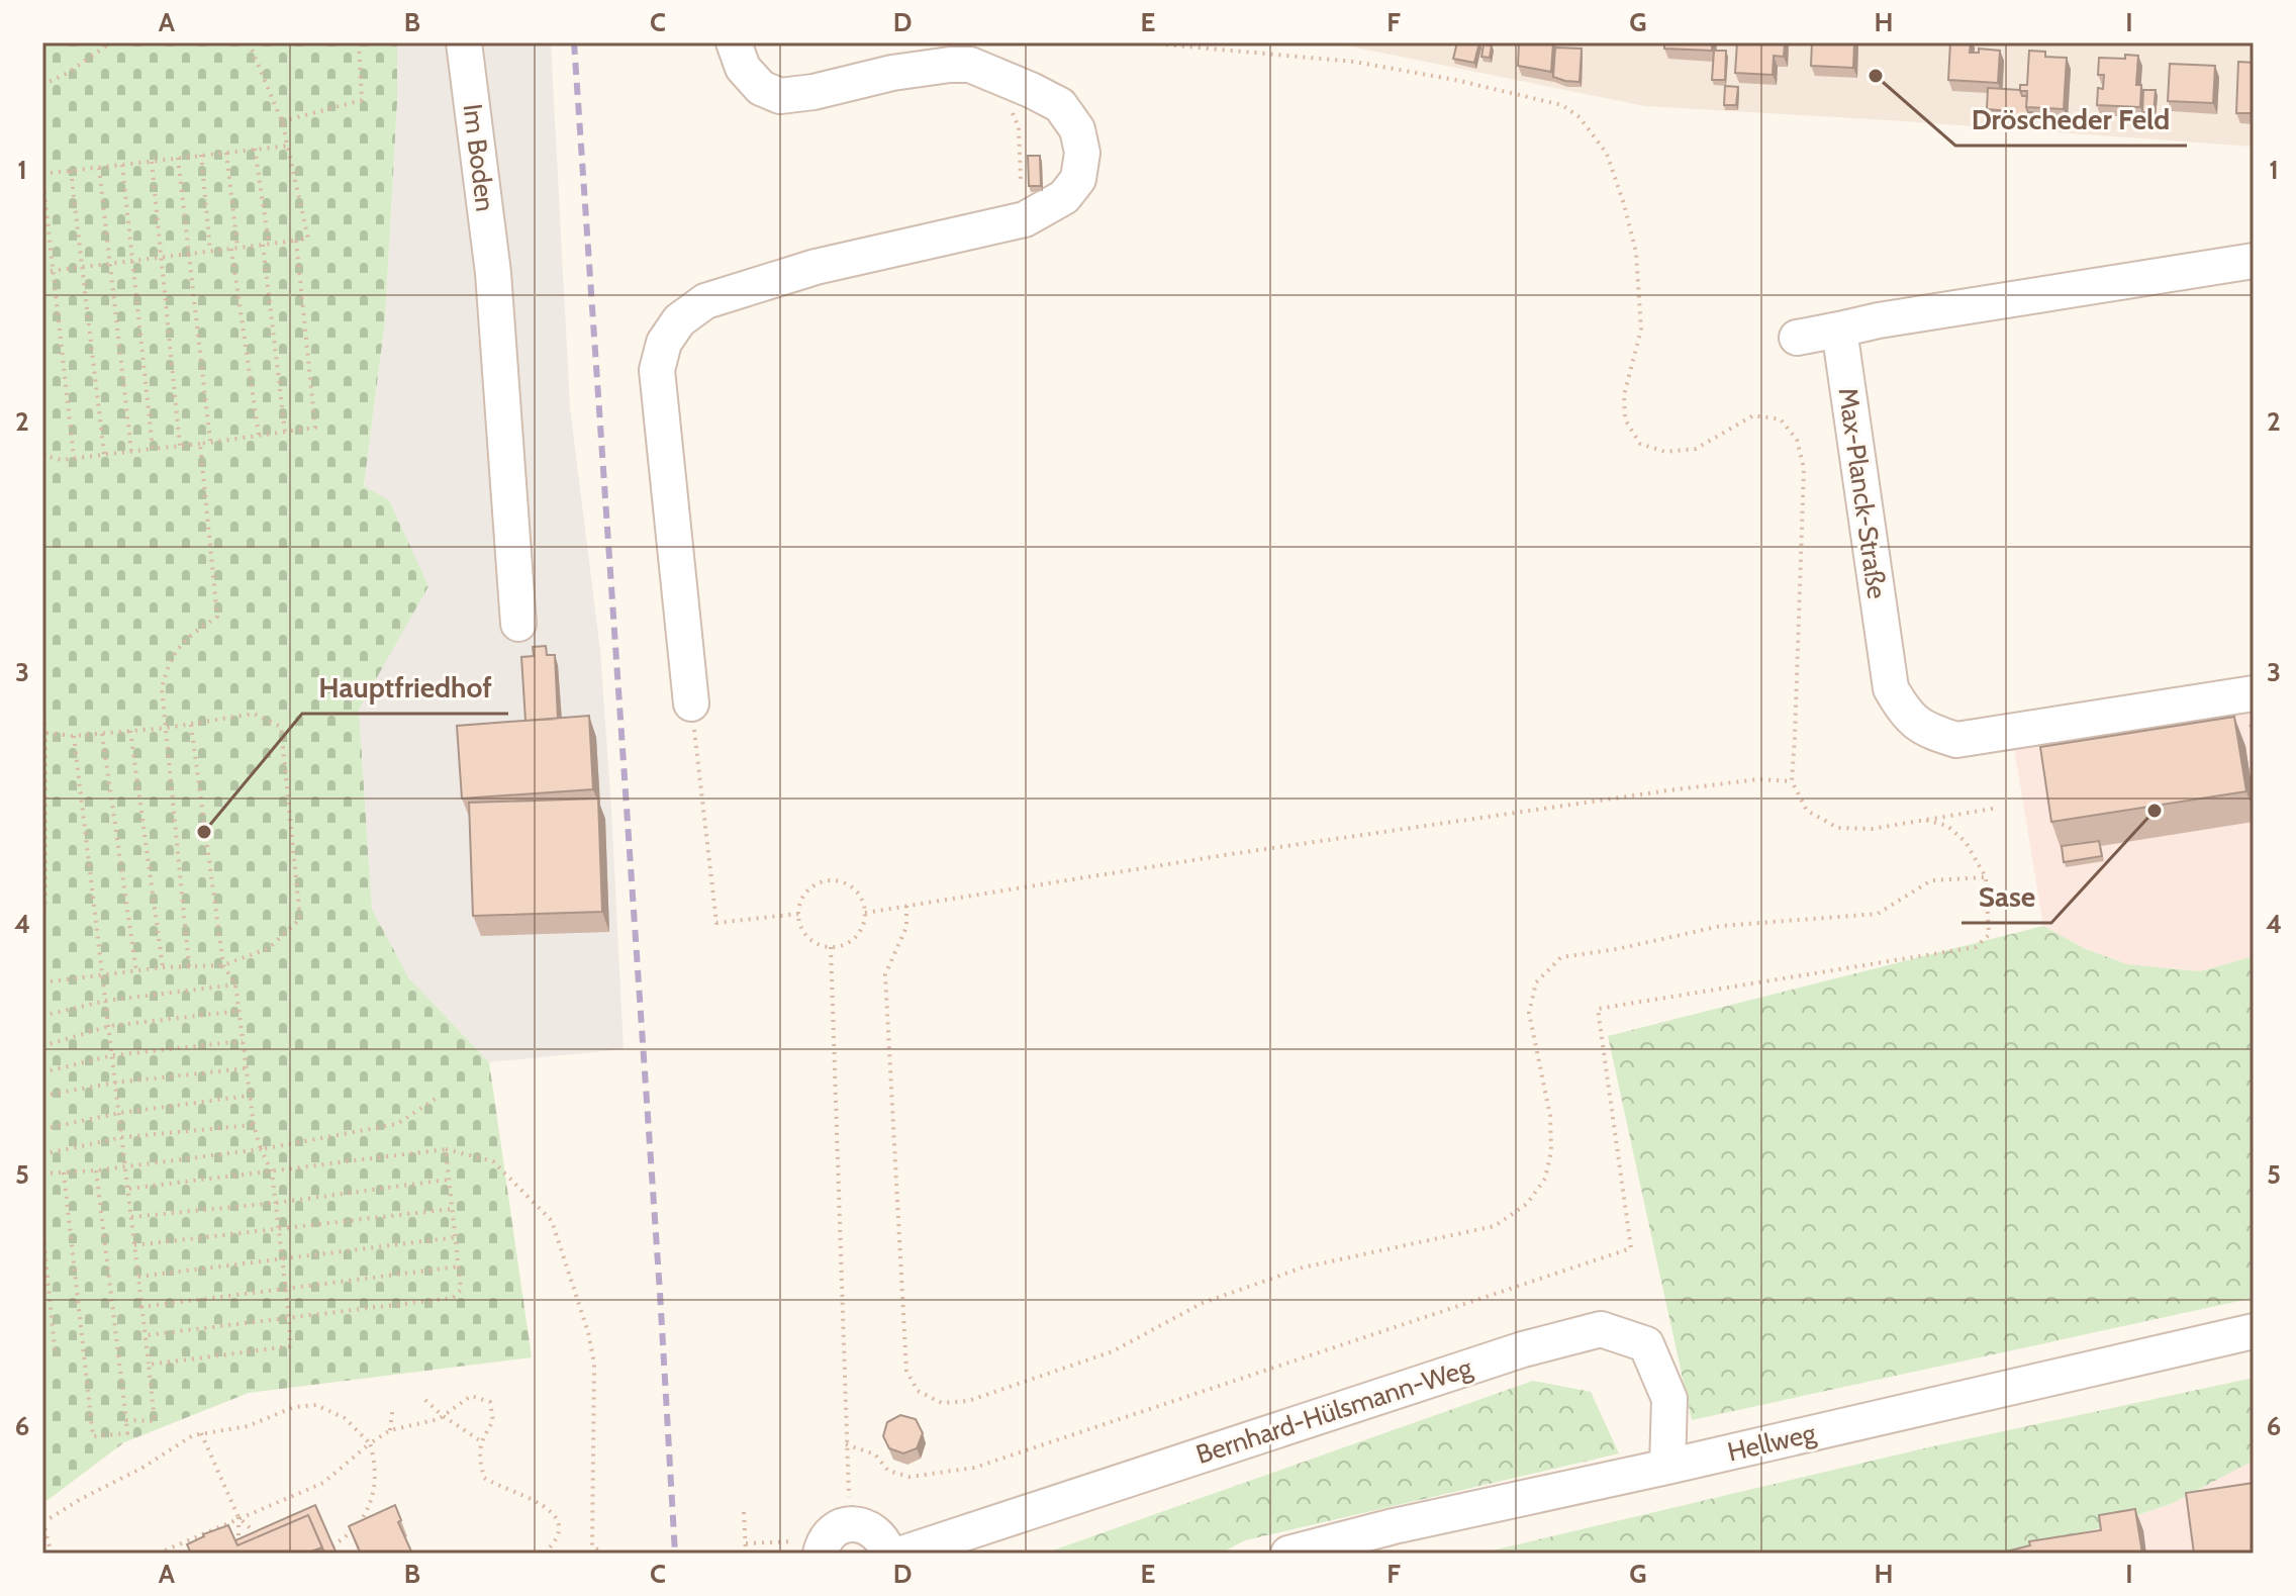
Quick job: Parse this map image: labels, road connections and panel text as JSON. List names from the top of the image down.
{
  "streets": {
    "street": [
      "Im Boden",
      "Max-Planck-Straße",
      "Bernhard-Hülsmann-Weg",
      "Hellweg"
    ]
  },
  "crossings": [
    ["Bernhard-Hülsmann-Weg", "Hellweg"]
  ],
  "places": ["Dröscheder Feld", "Sase", "Hauptfriedhof"],
  "grid": {
    "columns": [
      "A",
      "B",
      "C",
      "D",
      "E",
      "F",
      "G",
      "H",
      "I"
    ],
    "rows": [
      "1",
      "2",
      "3",
      "4",
      "5",
      "6"
    ]
  }
}
